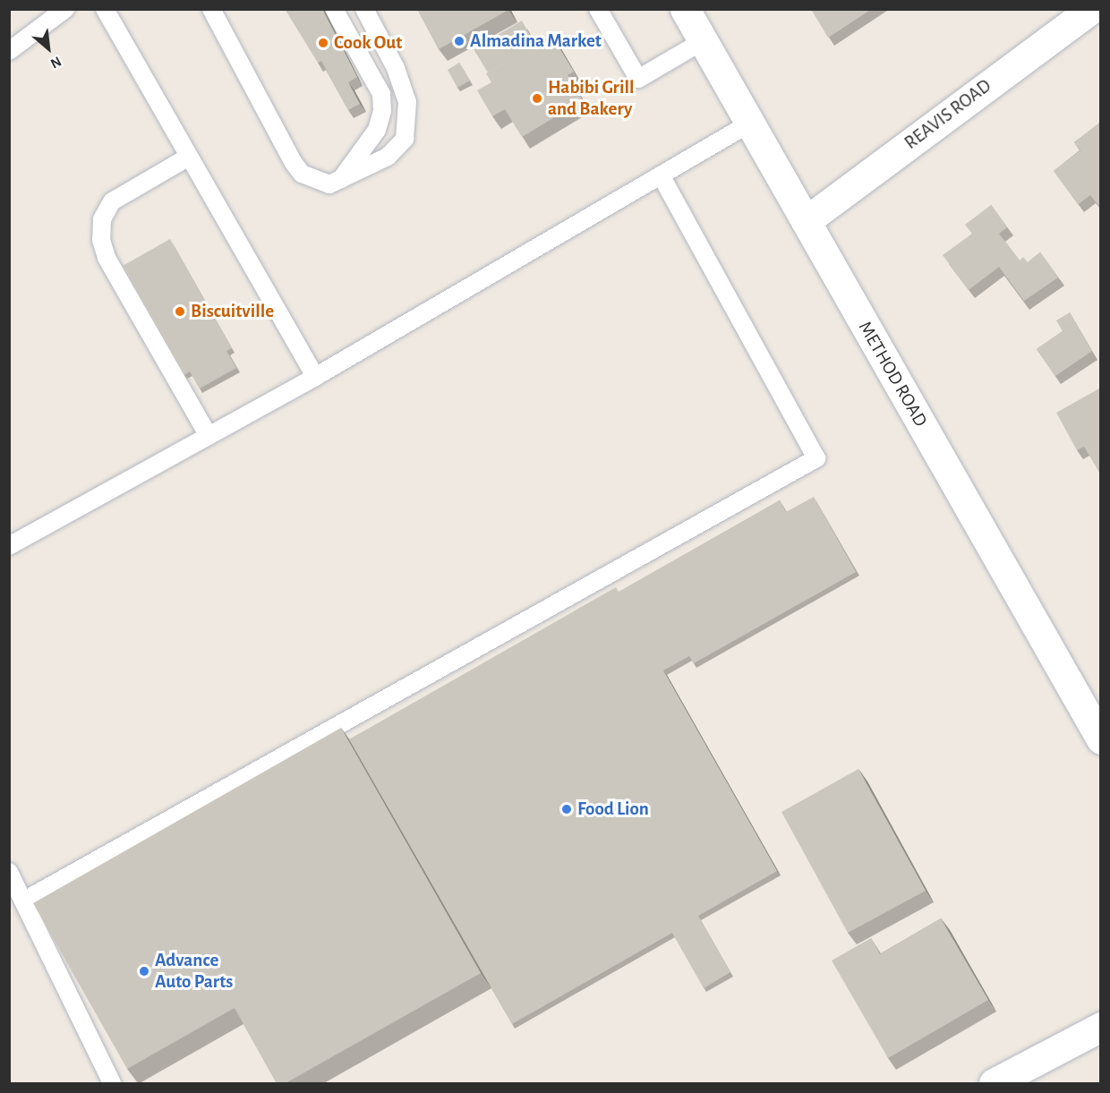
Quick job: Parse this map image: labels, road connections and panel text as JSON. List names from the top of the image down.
{
  "streets": {
    "street": ["REAVIS ROAD", "METHOD ROAD"]
  },
  "crossings": [
    ["REAVIS ROAD", "METHOD ROAD"]
  ],
  "places": [
    "Almadina Market",
    "Cook Out",
    "Habibi Grill and Bakery",
    "Biscuitville",
    "Food Lion",
    "Advance Auto Parts"
  ],
  "north": "bottom right"
}
